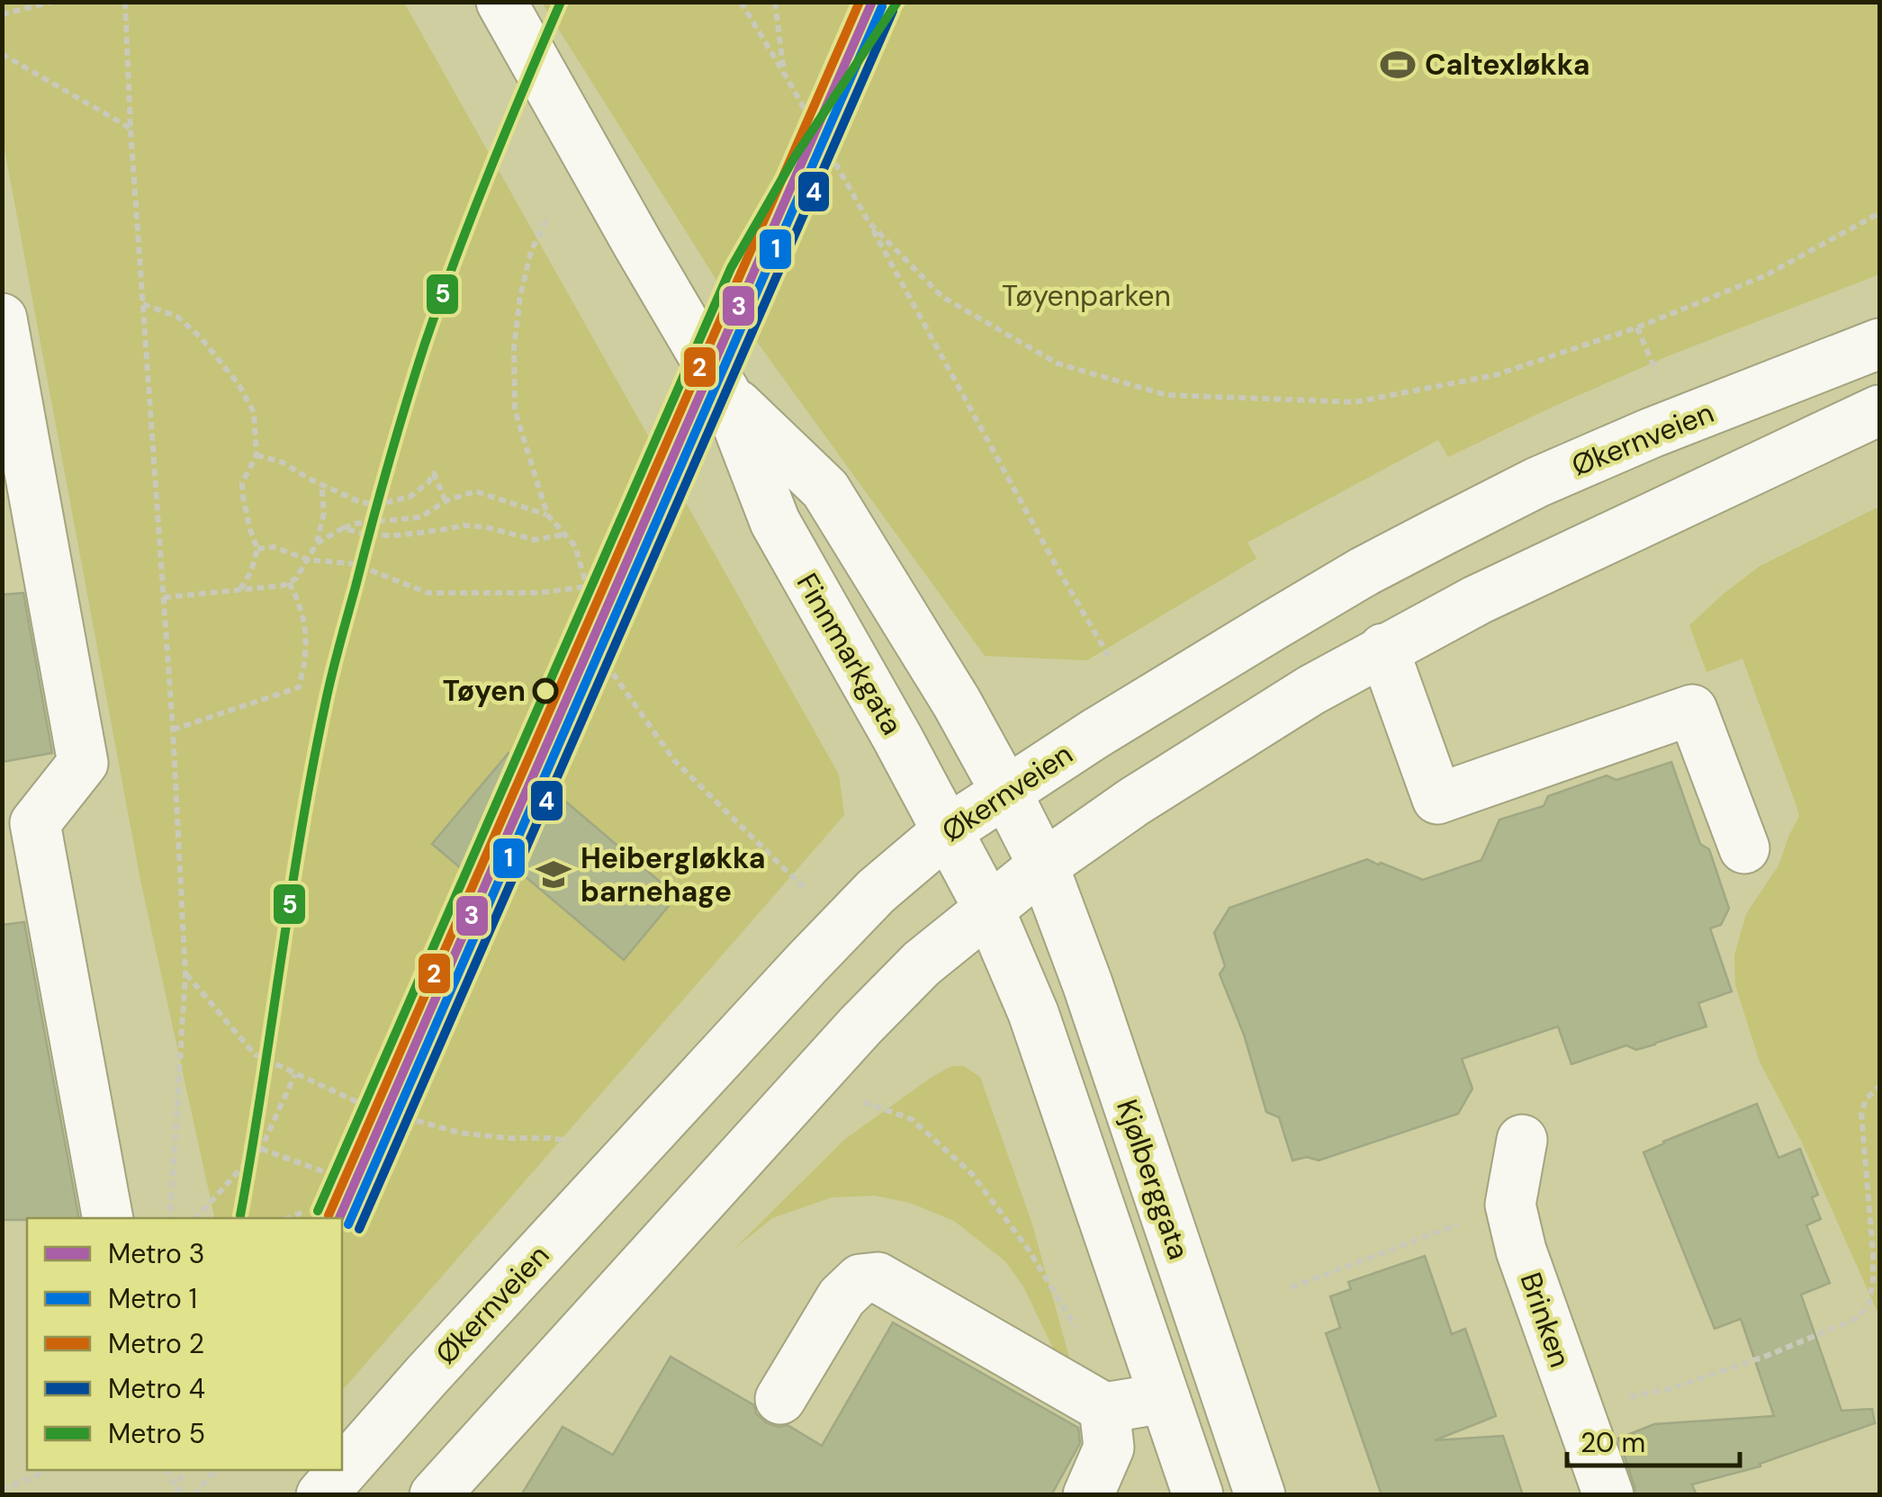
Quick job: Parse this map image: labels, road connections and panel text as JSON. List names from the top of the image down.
{
  "streets": {
    "main road": [
      "Økernveien",
      "Finnmarkgata",
      "Kjølberggata",
      "Brinken"
    ]
  },
  "crossings": [
    ["Økernveien", "Finnmarkgata"],
    ["Finnmarkgata", "Kjølberggata"]
  ],
  "parks": ["Tøyenparken"],
  "places": {
    "sports": ["Caltexløkka"],
    "other": ["Tøyen"],
    "school or university": ["Heibergløkka barnehage"]
  },
  "lines": [
    "metro line 3",
    "metro line 2",
    "metro line 5",
    "metro line 1",
    "metro line 4"
  ],
  "legend": [
    "Metro 3",
    "Metro 1",
    "Metro 2",
    "Metro 4",
    "Metro 5"
  ],
  "scale_bar": "20 m"
}
